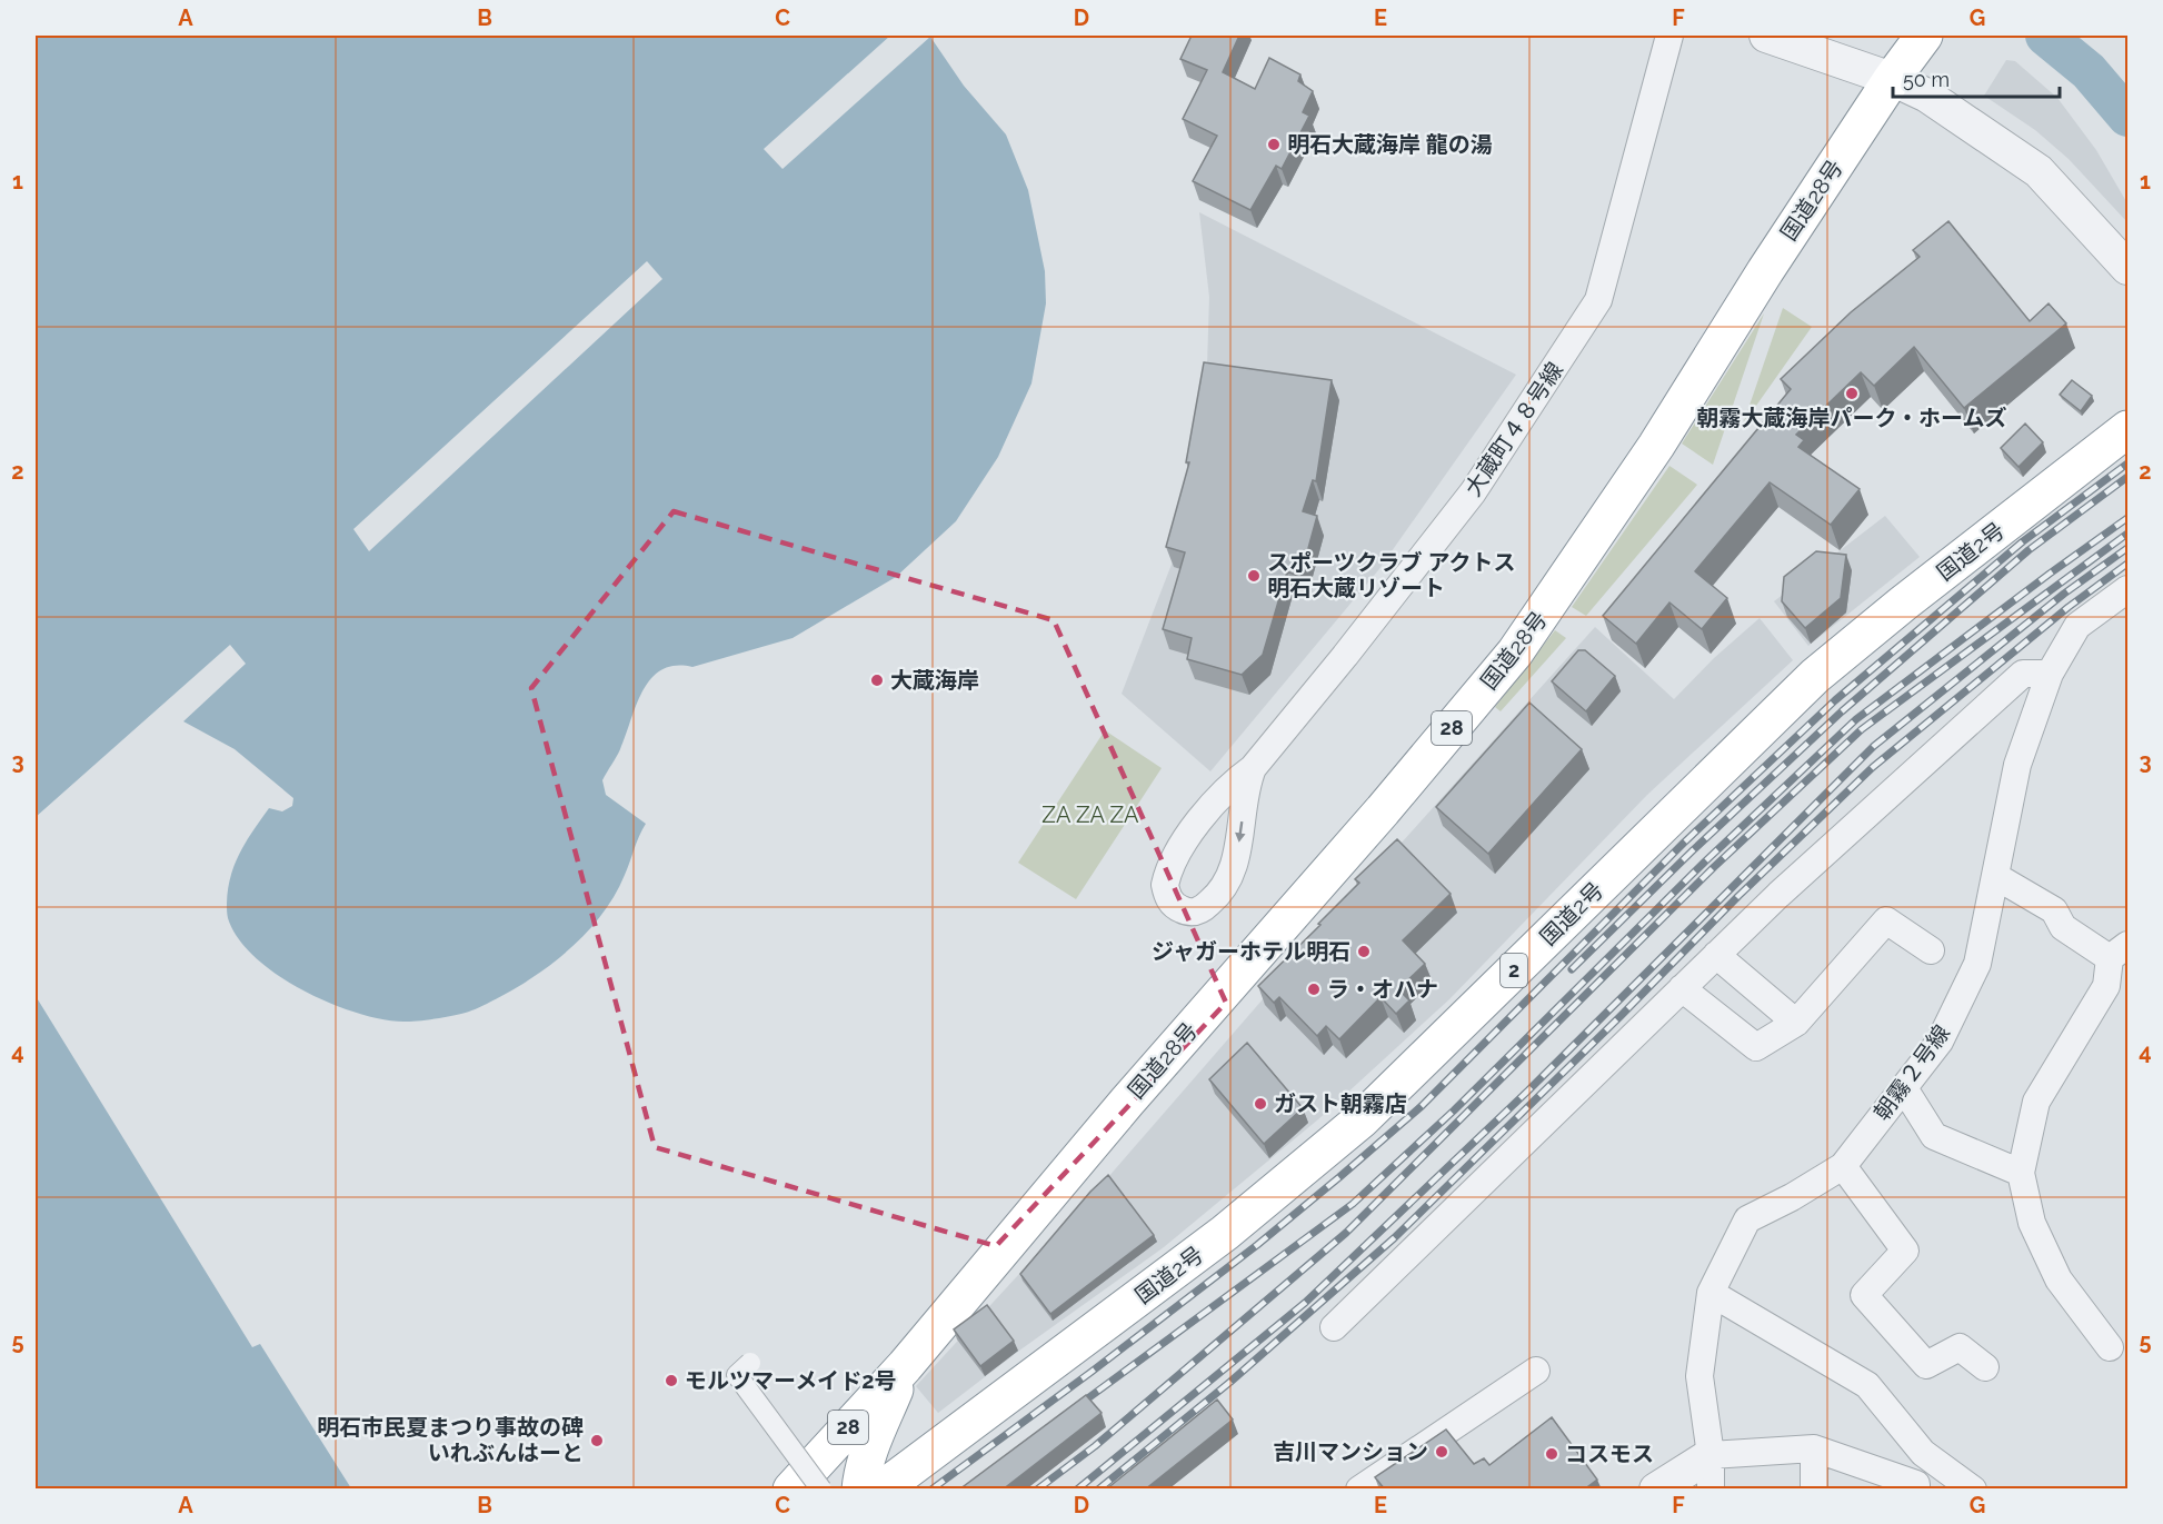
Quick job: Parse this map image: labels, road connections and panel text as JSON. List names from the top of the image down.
{
  "streets": {
    "highway": [
      "国道28号",
      "国道2号",
      "28",
      "2"
    ],
    "street": ["大蔵町４８号線", "朝霧２号線"]
  },
  "parks": ["ZA ZA ZA"],
  "places": [
    "明石大蔵海岸 龍の湯",
    "朝霧大蔵海岸パーク・ホームズ",
    "スポーツクラブ アクトス 明石大蔵リゾート",
    "大蔵海岸",
    "ジャガーホテル明石",
    "ラ・オハナ",
    "ガスト朝霧店",
    "モルツマーメイド2号",
    "明石市民夏まつり事故の碑 いれぶんはーと",
    "吉川マンション",
    "コスモス"
  ],
  "scale_bar": "50 m",
  "grid": {
    "columns": [
      "A",
      "B",
      "C",
      "D",
      "E",
      "F",
      "G"
    ],
    "rows": [
      "1",
      "2",
      "3",
      "4",
      "5"
    ]
  }
}
